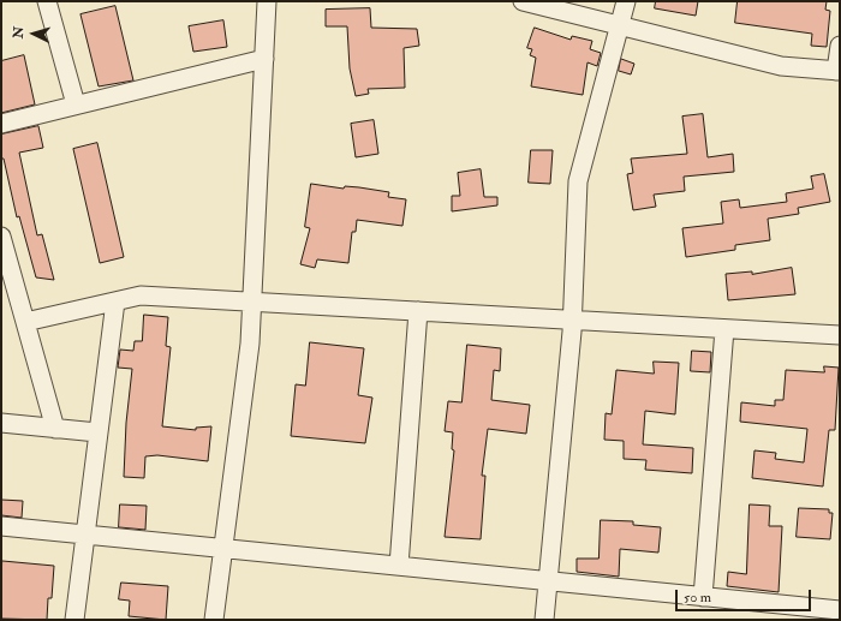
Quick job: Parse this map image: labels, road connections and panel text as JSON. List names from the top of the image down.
{
  "scale_bar": "50 m",
  "north": "left"
}
